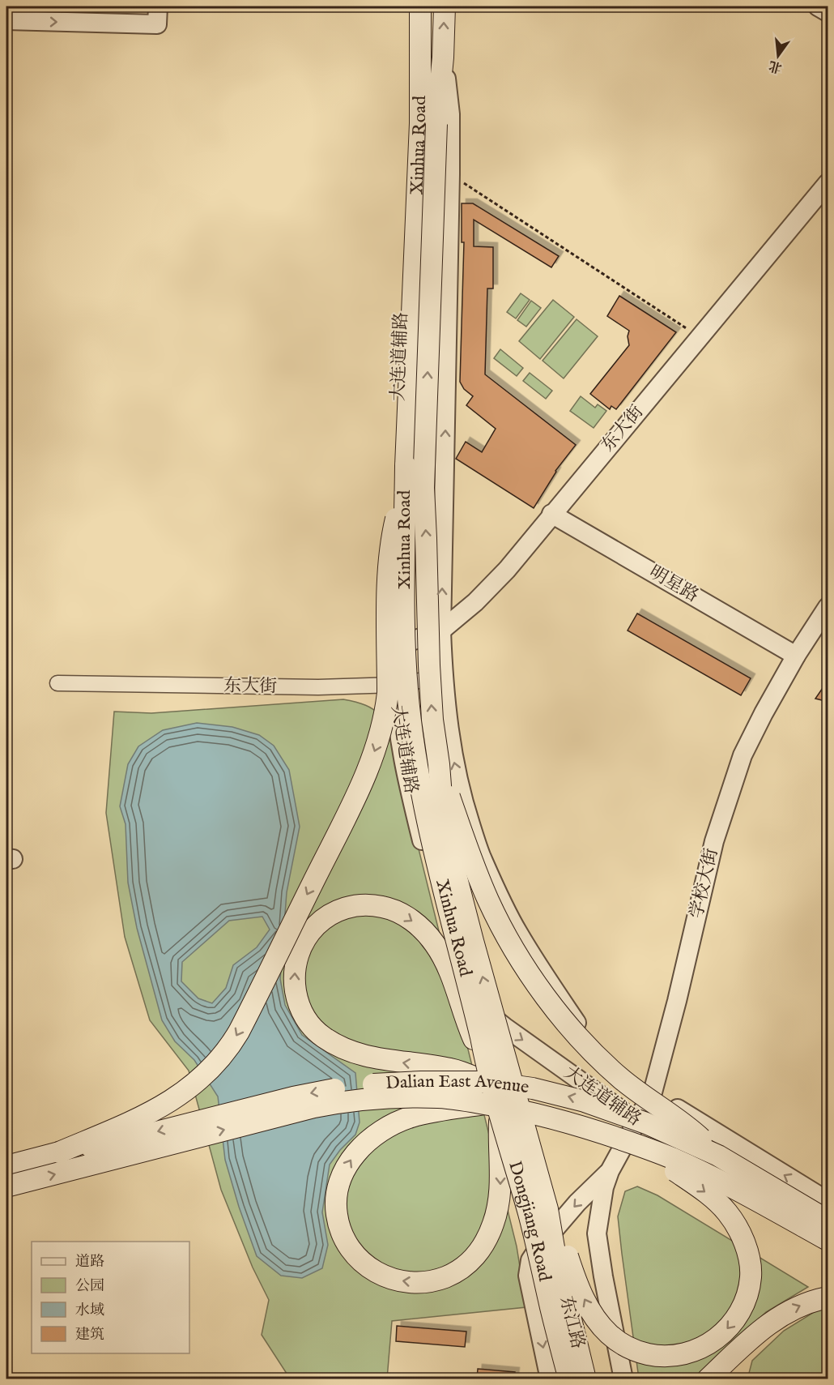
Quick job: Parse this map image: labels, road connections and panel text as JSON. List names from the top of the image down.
{
  "streets": {
    "main road": [
      "Xinhua Road",
      "Dalian East Avenue",
      "Dongjiang Road",
      "东江路"
    ],
    "street": [
      "大连道辅路",
      "东大街",
      "明星路",
      "学校大街"
    ]
  },
  "crossings": [
    ["Xinhua Road", "大连道辅路"],
    ["Xinhua Road", "Dalian East Avenue"],
    ["Xinhua Road", "Dongjiang Road"],
    ["大连道辅路", "东大街"],
    ["大连道辅路", "学校大街"],
    ["东大街", "明星路"],
    ["明星路", "学校大街"],
    ["Dalian East Avenue", "Dongjiang Road"],
    ["Dongjiang Road", "东江路"]
  ],
  "legend": [
    "道路",
    "公园",
    "水域",
    "建筑"
  ],
  "north": "bottom"
}
